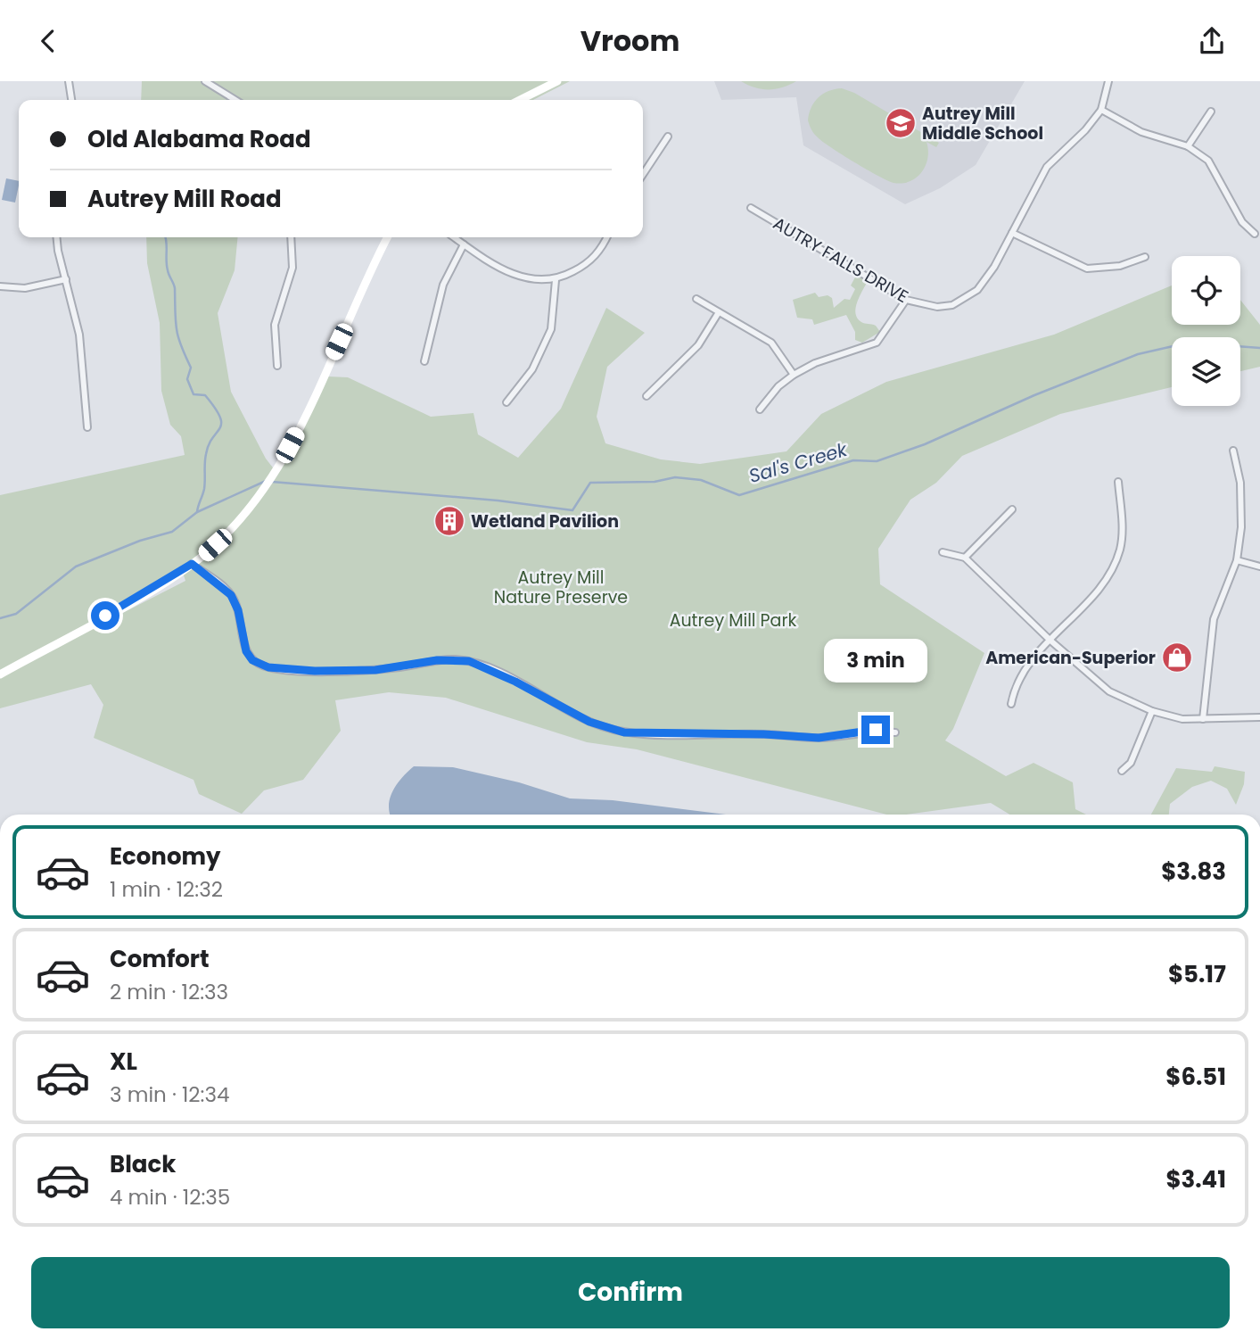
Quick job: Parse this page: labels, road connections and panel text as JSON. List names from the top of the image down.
{
  "streets": {
    "street": ["AUTRY FALLS DRIVE"]
  },
  "water": ["Sal's Creek"],
  "parks": ["Autrey Mill Nature Preserve", "Autrey Mill Park"],
  "places": {
    "school or university": ["Autrey Mill Middle School"],
    "building": ["Wetland Pavilion"],
    "shop": ["American-Superior"]
  },
  "page": {
    "header": "Vroom",
    "banner": ["Old Alabama Road", "Autrey Mill Road"],
    "bubble": "3 min",
    "list": [
      {
        "name": "Economy",
        "note": "1 min · 12:32",
        "value": "$3.83"
      },
      {
        "name": "Comfort",
        "note": "2 min · 12:33",
        "value": "$5.17"
      },
      {
        "name": "XL",
        "note": "3 min · 12:34",
        "value": "$6.51"
      },
      {
        "name": "Black",
        "note": "4 min · 12:35",
        "value": "$3.41"
      }
    ],
    "buttons": "Confirm"
  }
}
